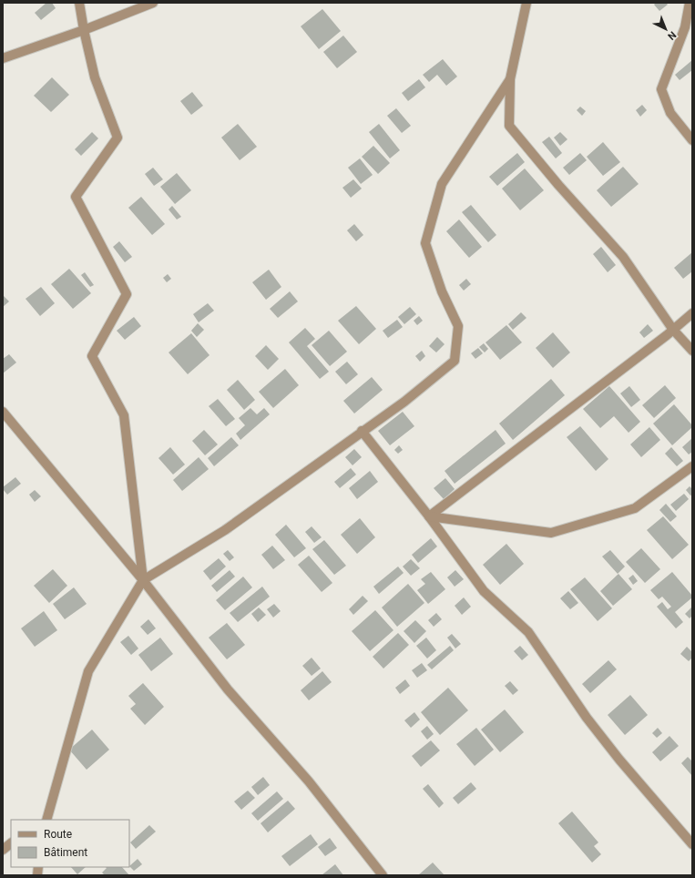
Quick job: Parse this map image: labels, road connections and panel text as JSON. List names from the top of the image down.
{
  "legend": ["Route", "Bâtiment"],
  "north": "bottom right"
}
